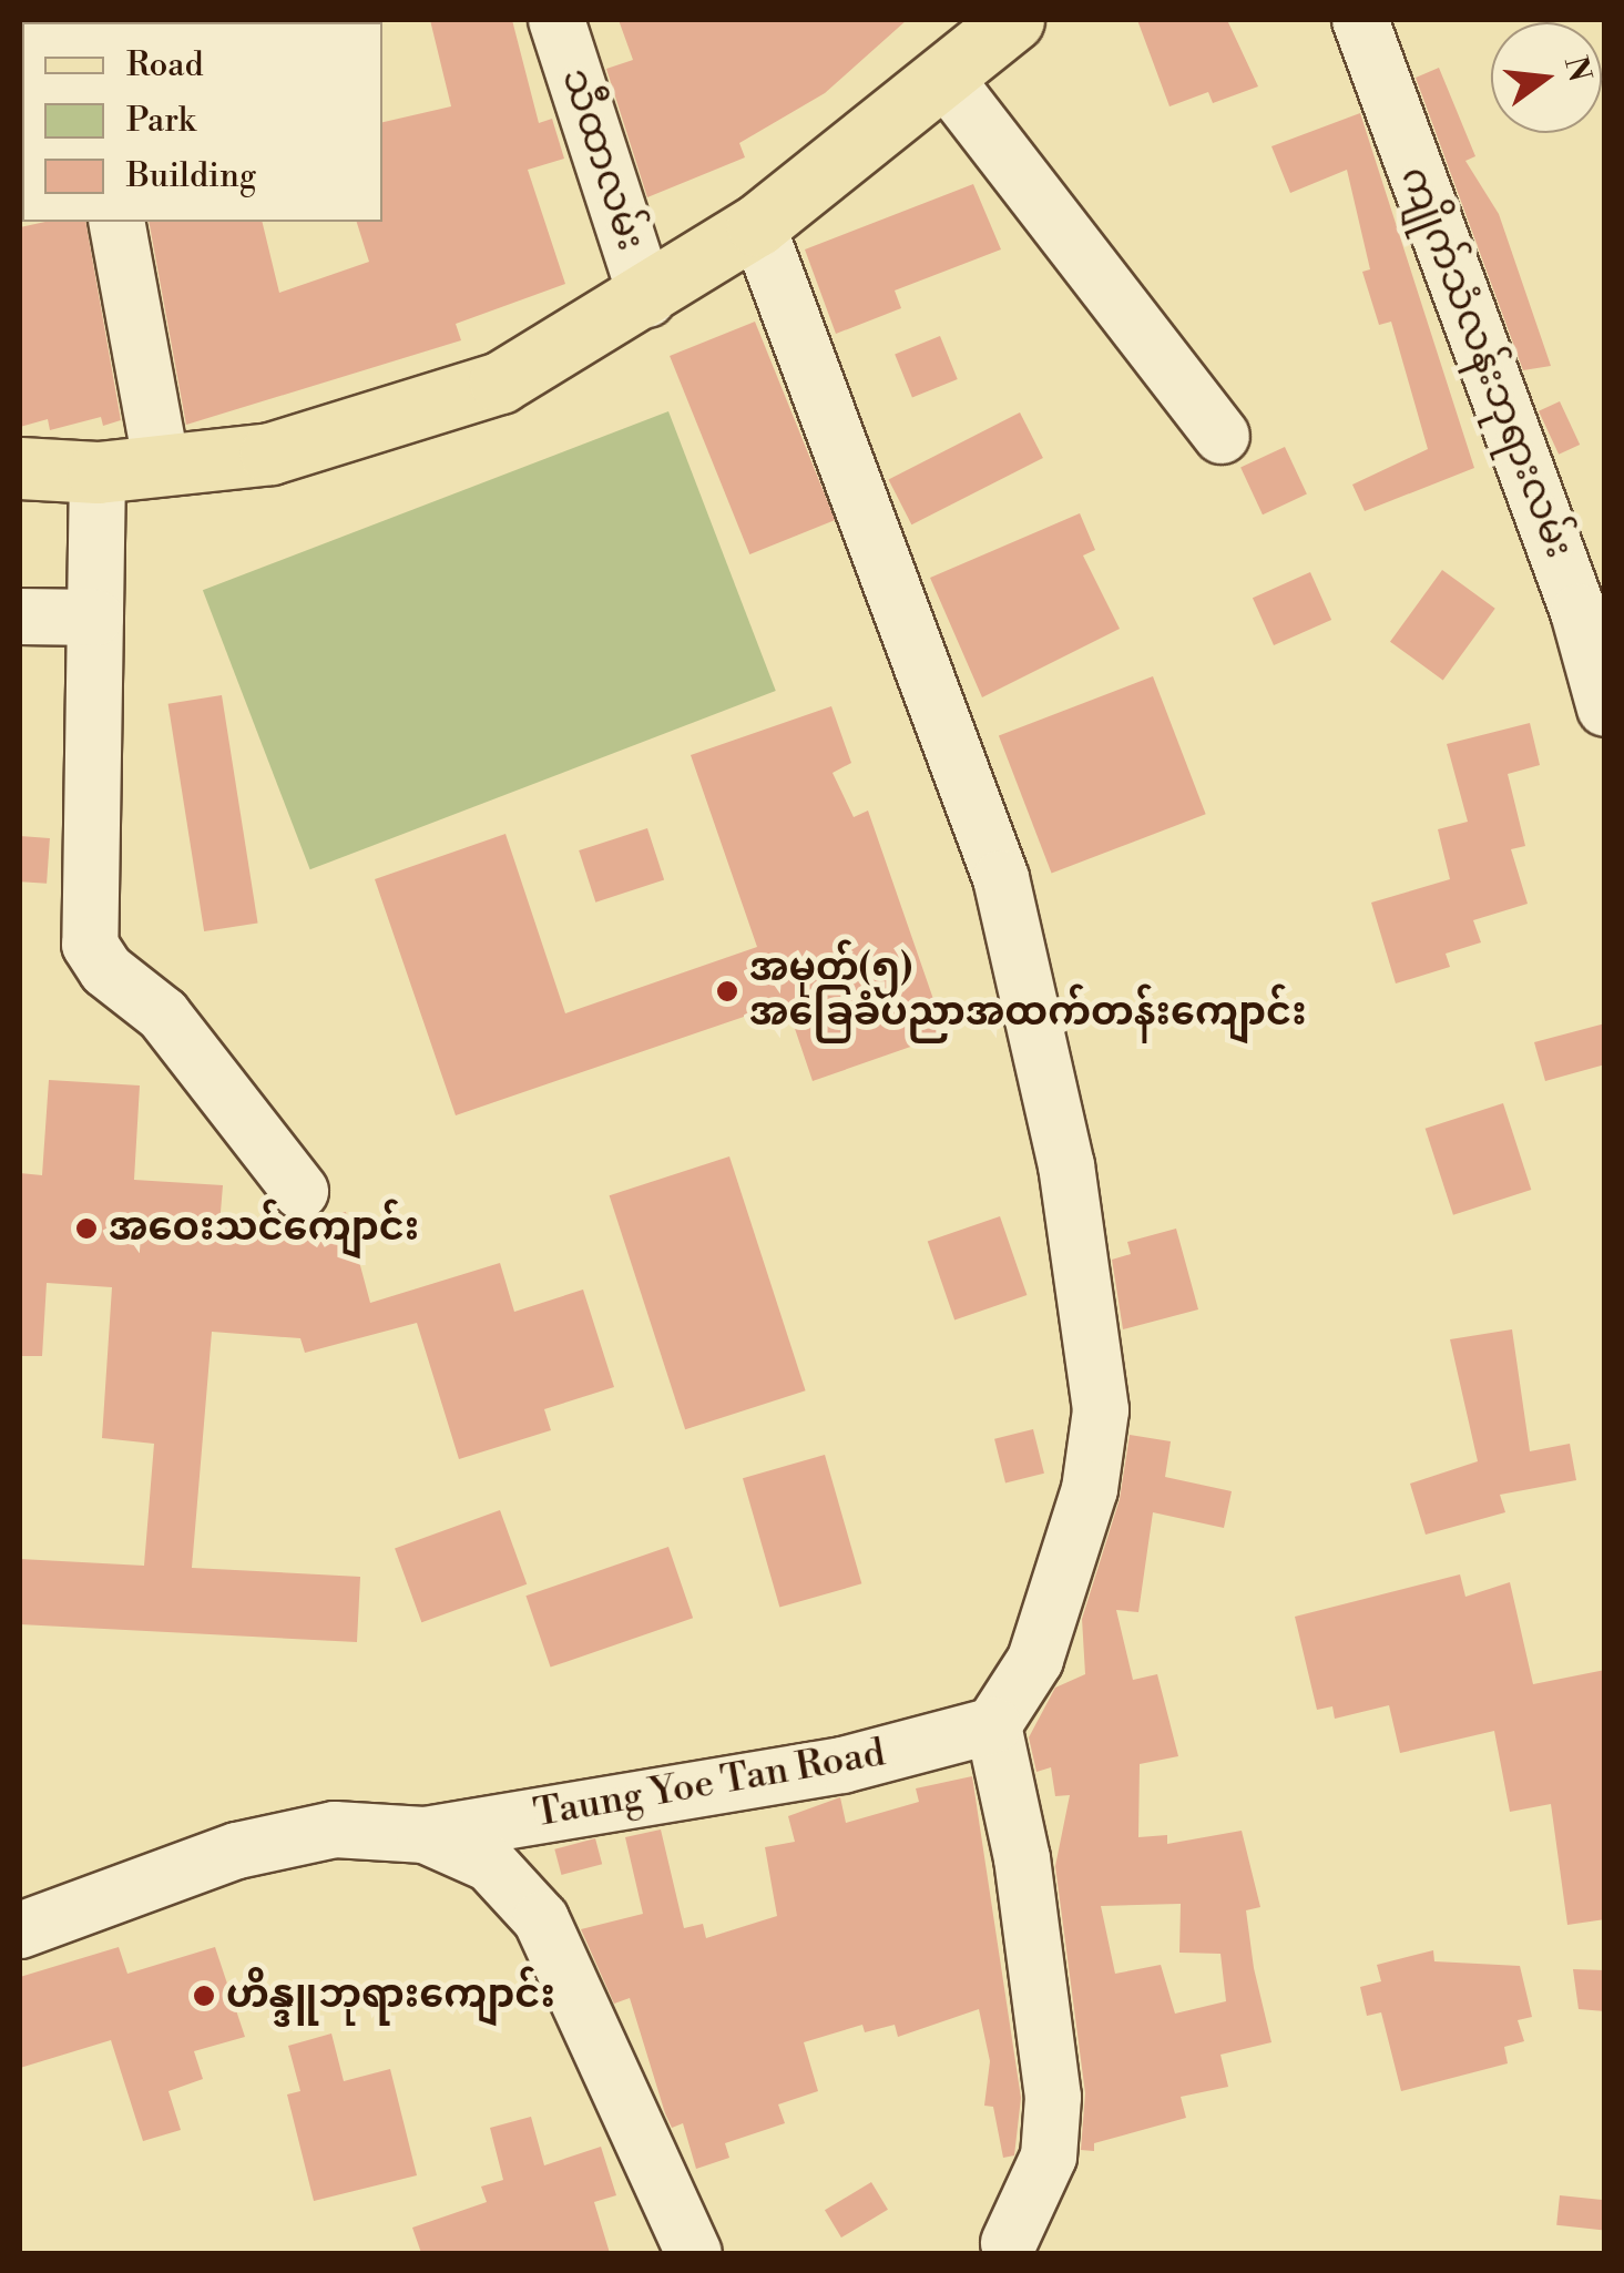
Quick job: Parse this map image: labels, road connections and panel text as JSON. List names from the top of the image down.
{
  "streets": {
    "street": ["သီထာလမ်း", "ကျိုက်သံလန်းဘုရားလမ်း", "Taung Yoe Tan Road"]
  },
  "places": ["အမုတ်(၅) အခြေခံပညာအထက်တန်းကျောင်း", "အဝေးသင်ကျောင်း", "ဟိန္ဒူဘုရားကျောင်း"],
  "legend": ["Road", "Park", "Building"],
  "north": "right"
}
